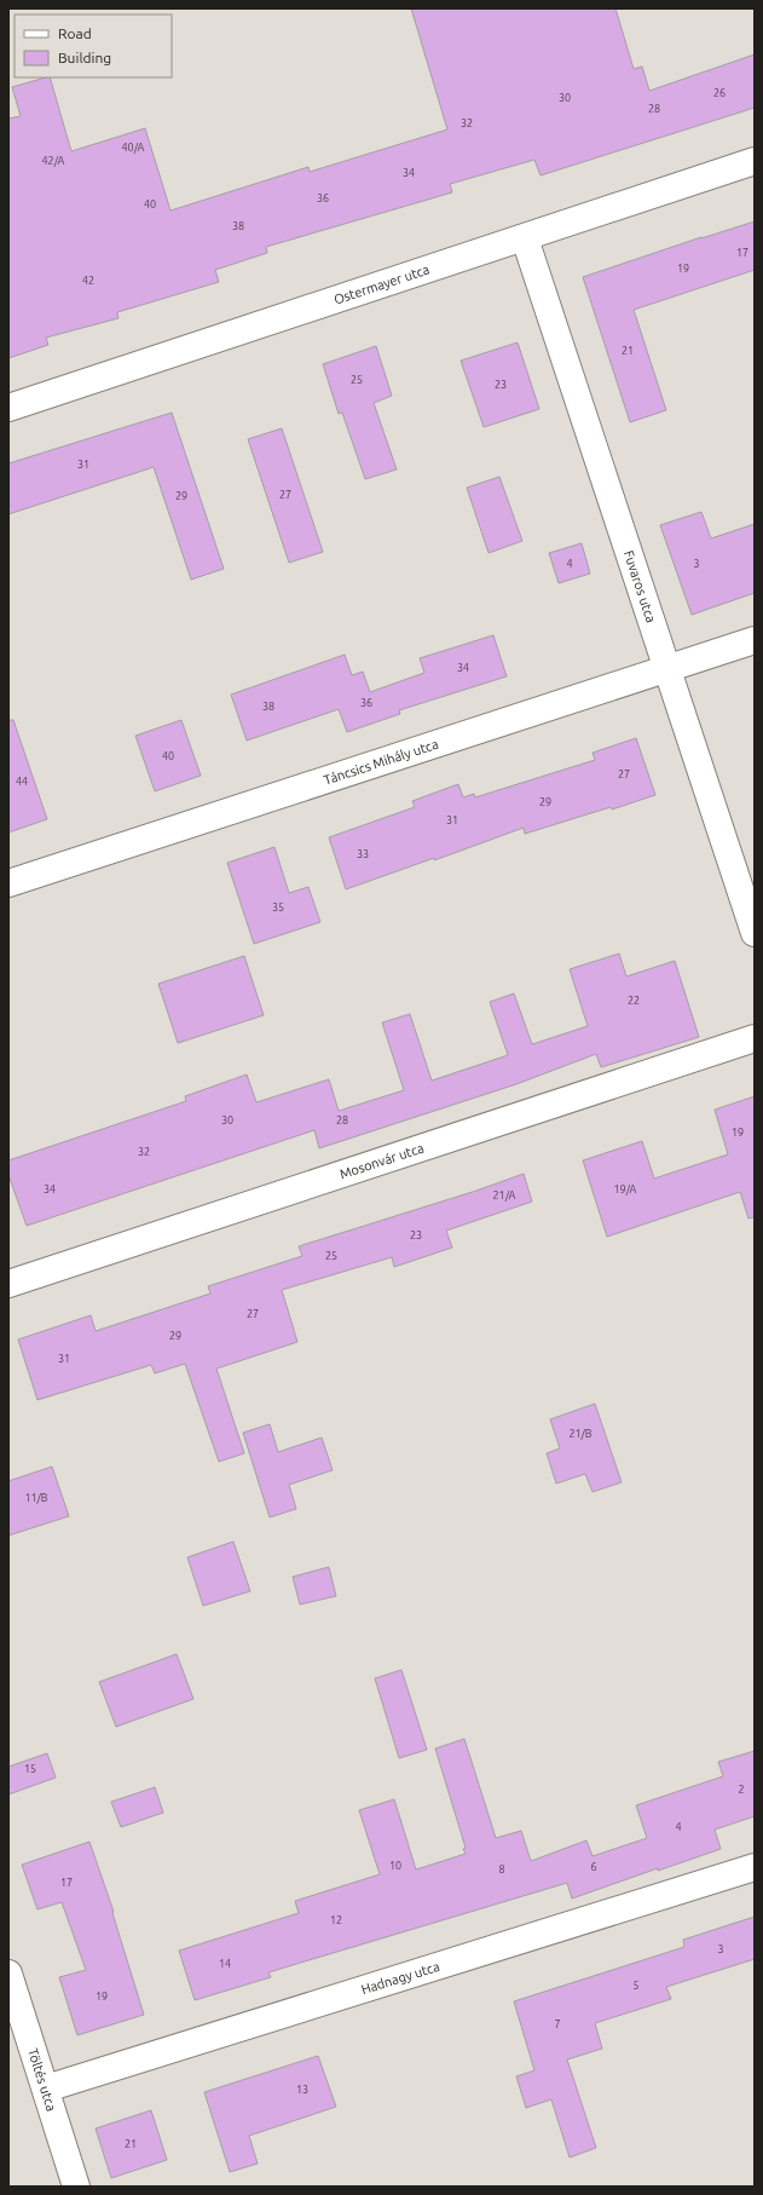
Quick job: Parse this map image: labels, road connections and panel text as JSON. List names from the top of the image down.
{
  "streets": {
    "street": [
      "Ostermayer utca",
      "Fuvaros utca",
      "Táncsics Mihály utca",
      "Mosonvár utca",
      "Hadnagy utca",
      "Töltés utca"
    ]
  },
  "crossings": [
    ["Ostermayer utca", "Fuvaros utca"],
    ["Fuvaros utca", "Táncsics Mihály utca"],
    ["Hadnagy utca", "Töltés utca"]
  ],
  "house_numbers": [
    "26",
    "30",
    "28",
    "32",
    "40/A",
    "42/A",
    "34",
    "36",
    "40",
    "38",
    "17",
    "19",
    "42",
    "21",
    "25",
    "23",
    "31",
    "27",
    "29",
    "4",
    "3",
    "34",
    "36",
    "38",
    "40",
    "27",
    "44",
    "29",
    "31",
    "33",
    "35",
    "22",
    "30",
    "28",
    "19",
    "32",
    "34",
    "19/A",
    "21/A",
    "23",
    "25",
    "27",
    "29",
    "31",
    "21/B",
    "11/B",
    "15",
    "2",
    "4",
    "10",
    "6",
    "8",
    "17",
    "12",
    "3",
    "14",
    "5",
    "19",
    "7",
    "13",
    "21"
  ],
  "legend": ["Road", "Building"]
}
